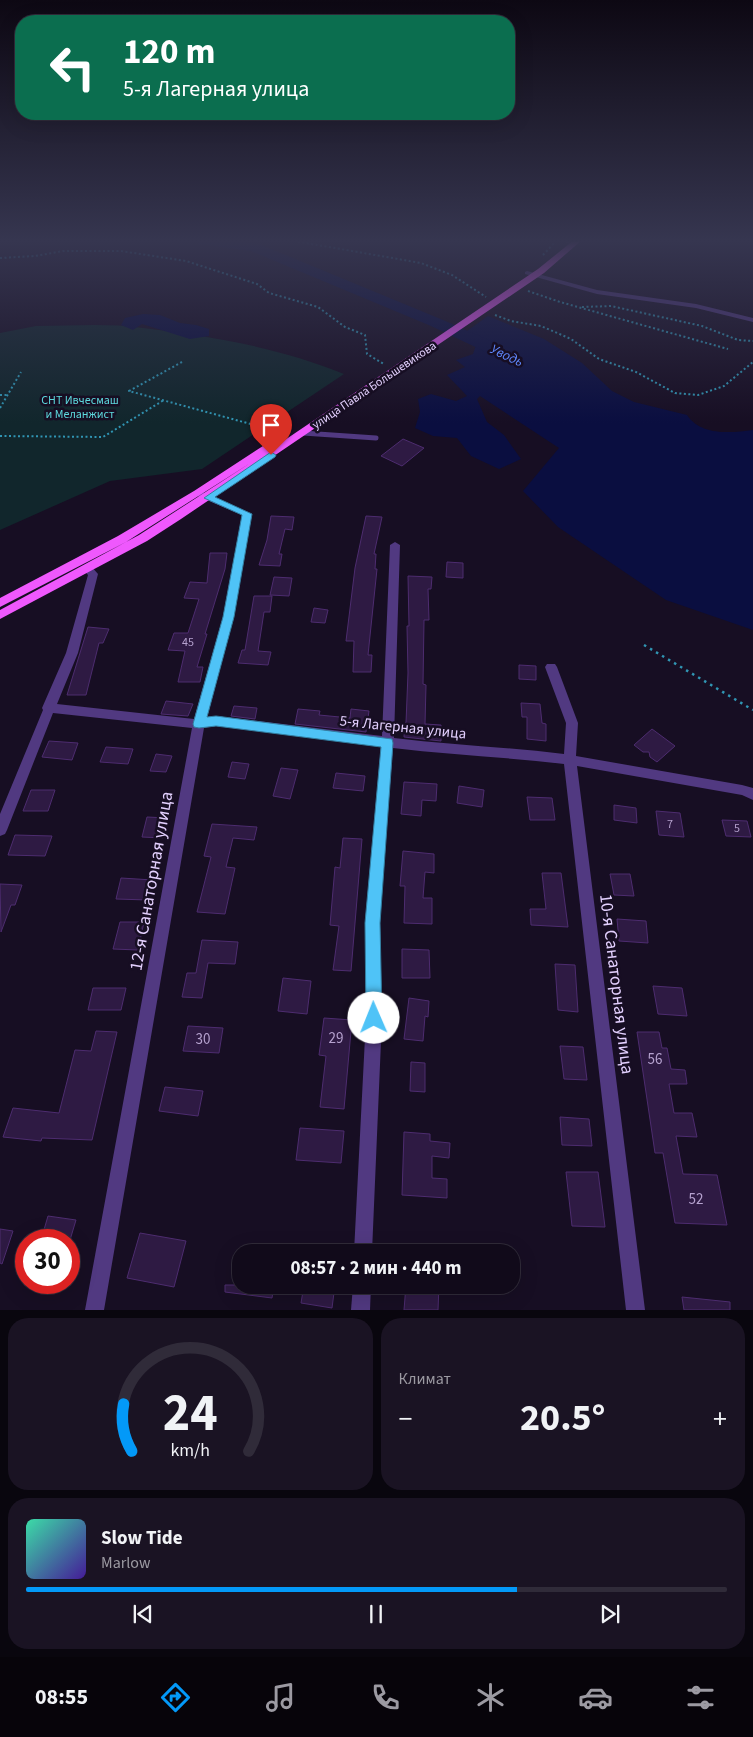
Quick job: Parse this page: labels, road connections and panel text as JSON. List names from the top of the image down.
{
  "streets": {
    "main road": ["улица Павла Большевикова"],
    "street": ["5-я Лагерная улица", "12-я Санаторная улица", "10-я Санаторная улица"]
  },
  "crossings": [
    ["улица Павла Большевикова", "12-я Санаторная улица"],
    ["5-я Лагерная улица", "12-я Санаторная улица"],
    ["5-я Лагерная улица", "10-я Санаторная улица"]
  ],
  "water": ["Уводь"],
  "parks": ["СНТ Ивчесмаш и Меланжист"],
  "house_numbers": [
    "45",
    "7",
    "5",
    "29",
    "30",
    "56",
    "52"
  ],
  "page": {
    "turn": ["120 m", "5-я Лагерная улица"],
    "limit": "30",
    "trip": "08:57 · 2 мин · 440 m",
    "tile": "Климат",
    "heat": ["−", "20.5°", "+"],
    "song": ["Slow Tide", "Marlow"],
    "tabs": "08:55",
    "gauge": ["24", "km/h"]
  }
}
